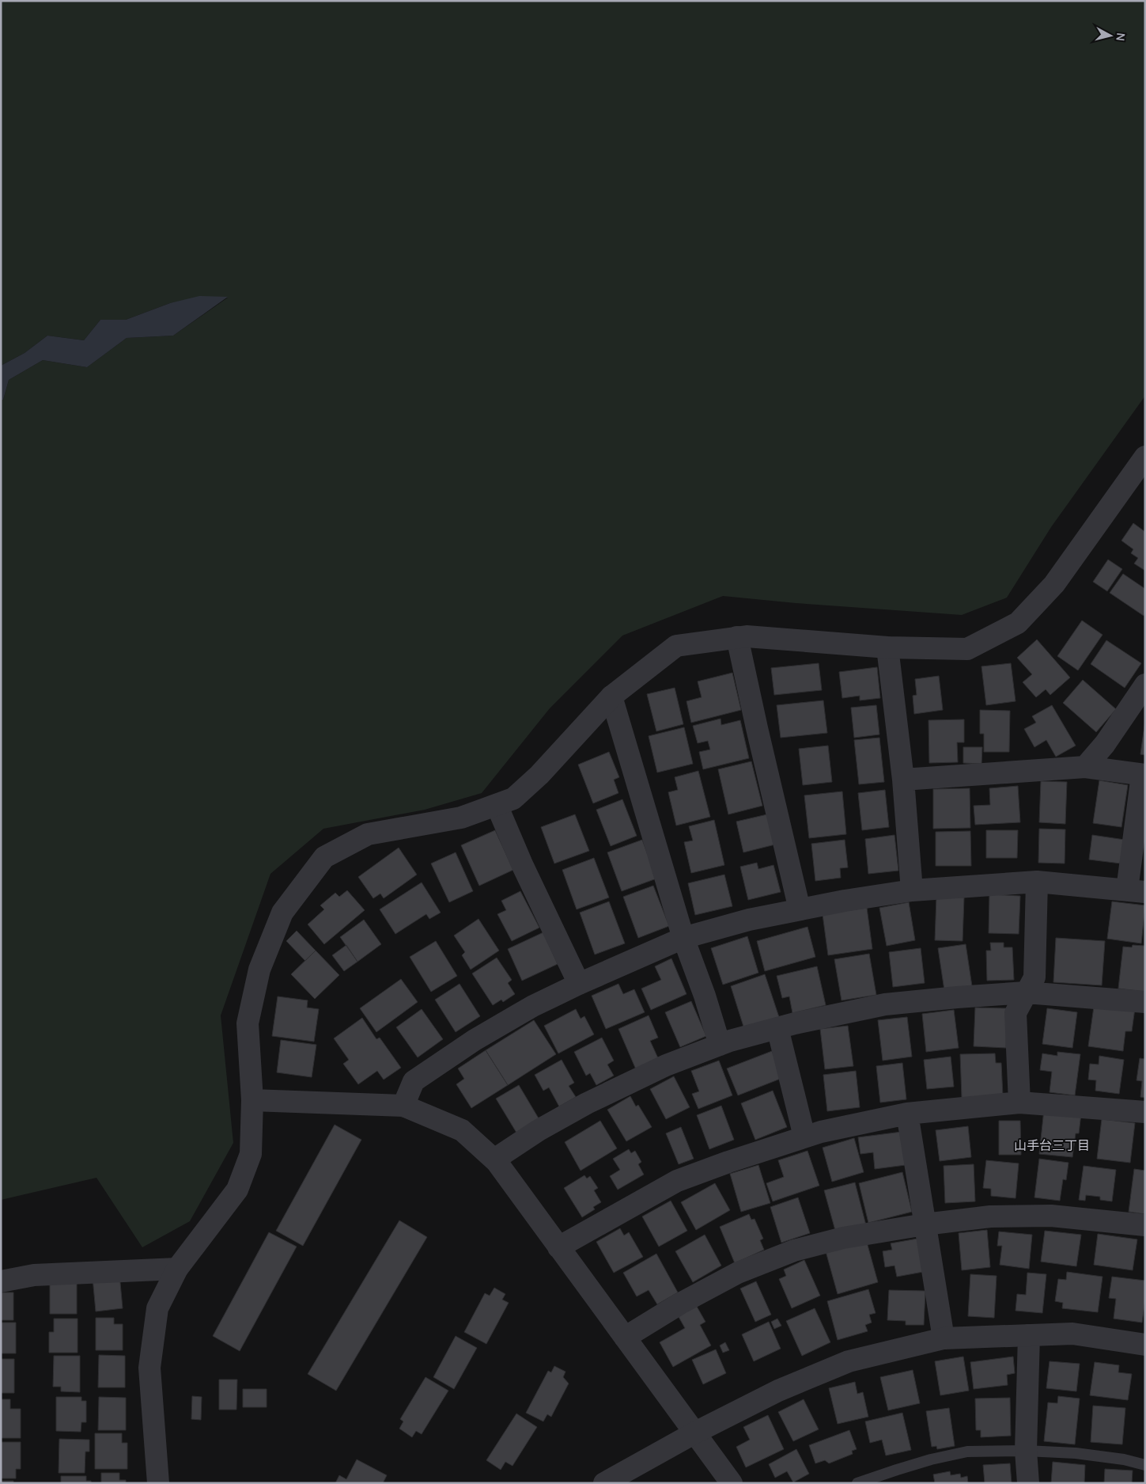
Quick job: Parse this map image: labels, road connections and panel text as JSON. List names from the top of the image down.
{
  "districts": ["山手台三丁目"],
  "north": "right"
}
